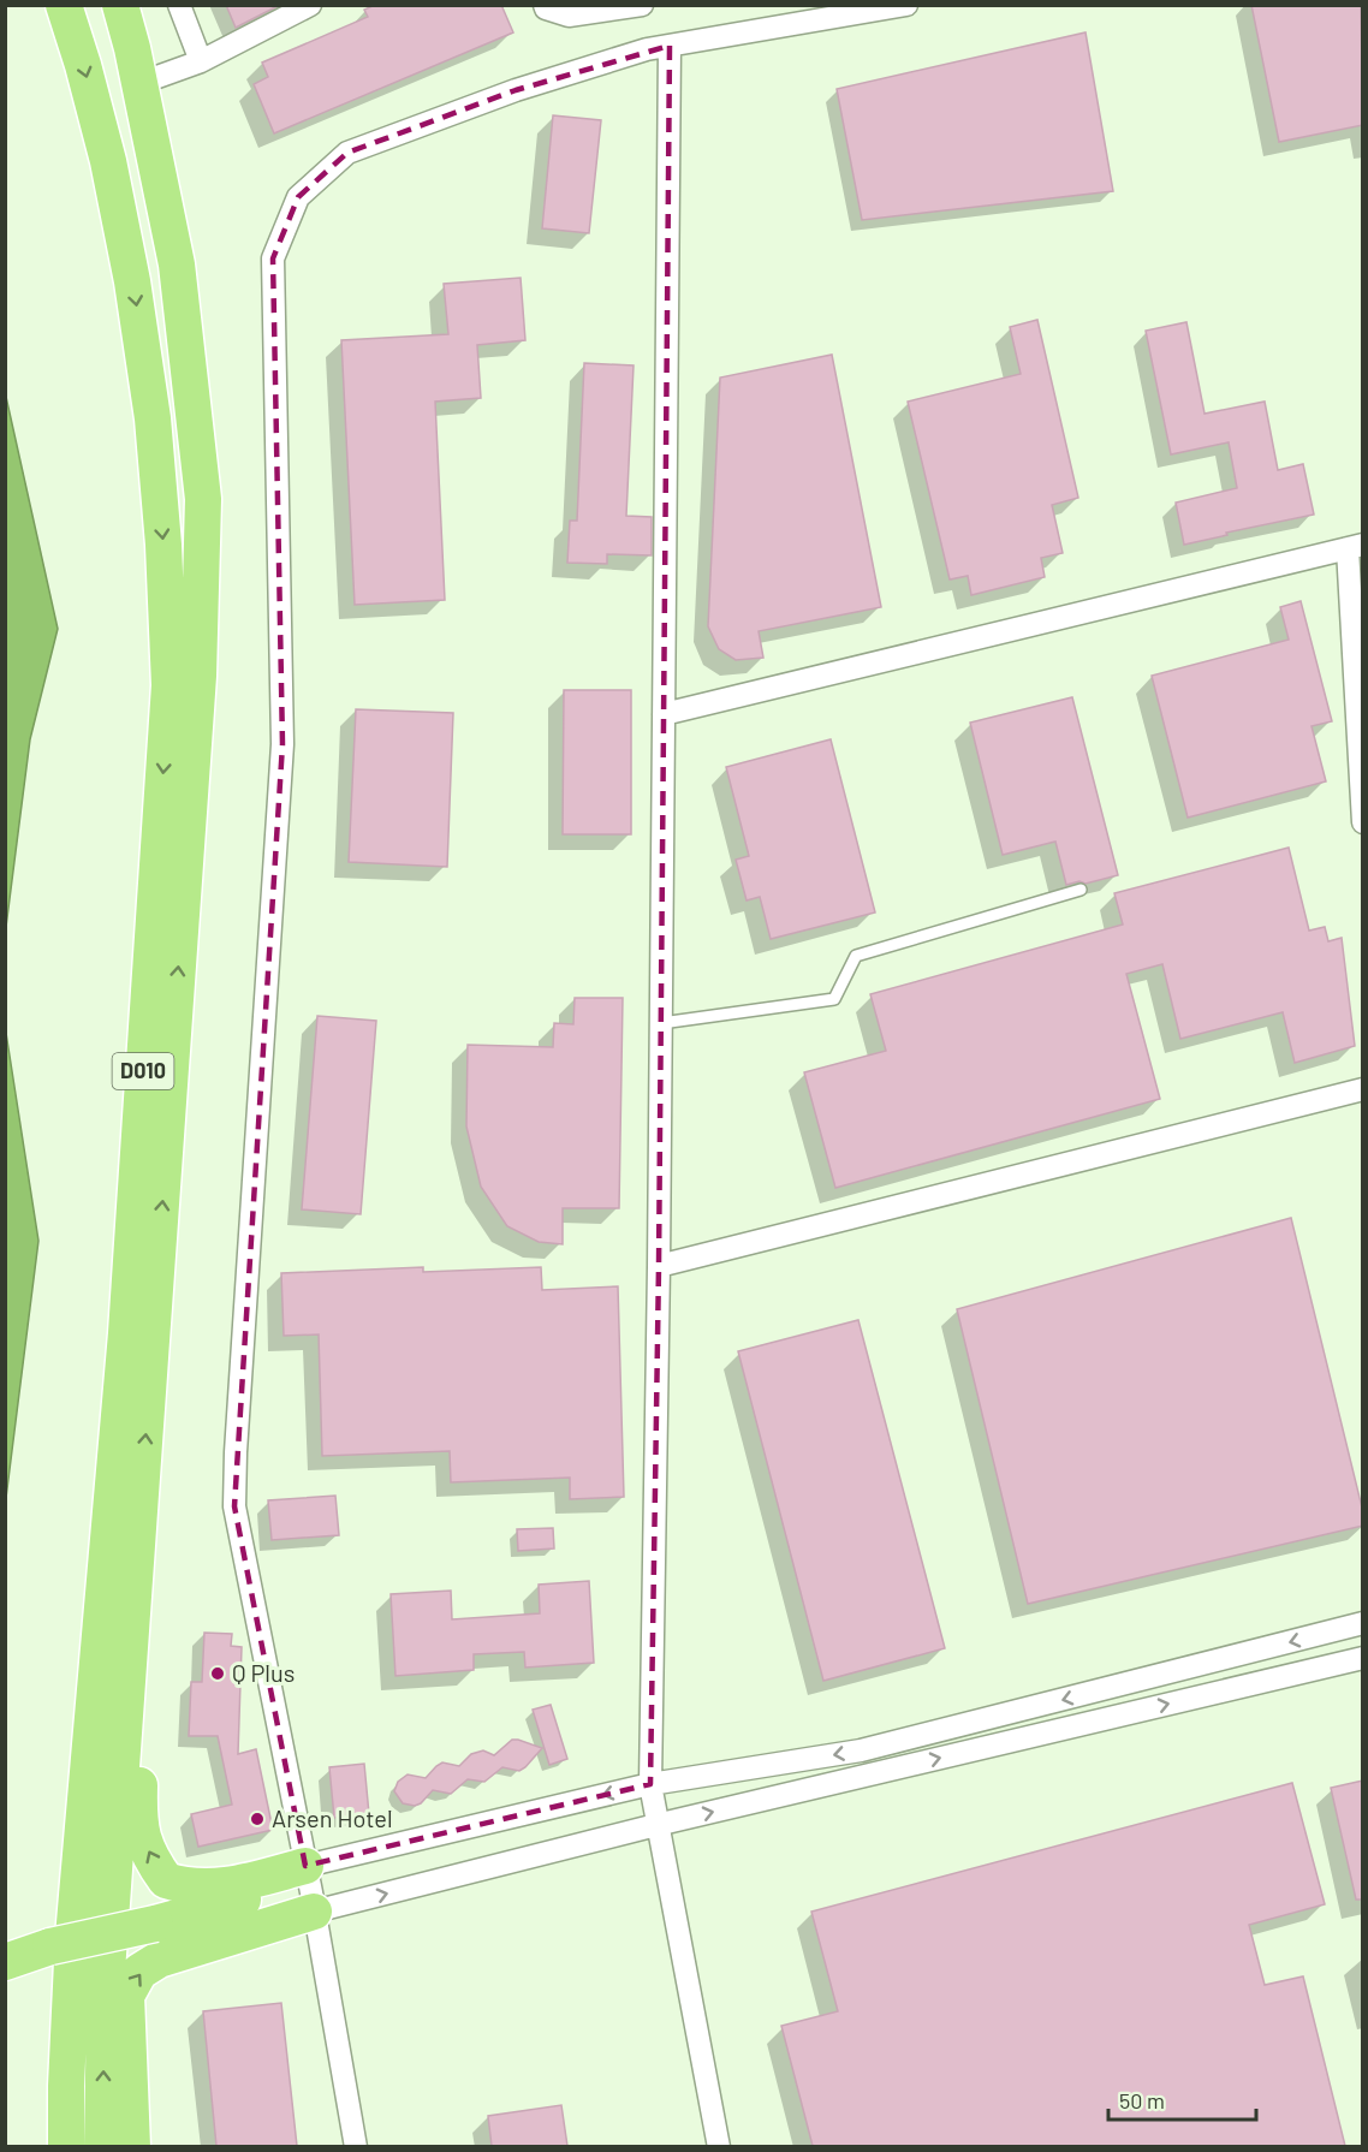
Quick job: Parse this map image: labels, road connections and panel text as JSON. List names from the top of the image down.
{
  "streets": {
    "highway": ["D010"]
  },
  "places": ["Q Plus", "Arsen Hotel"],
  "scale_bar": "50 m"
}
